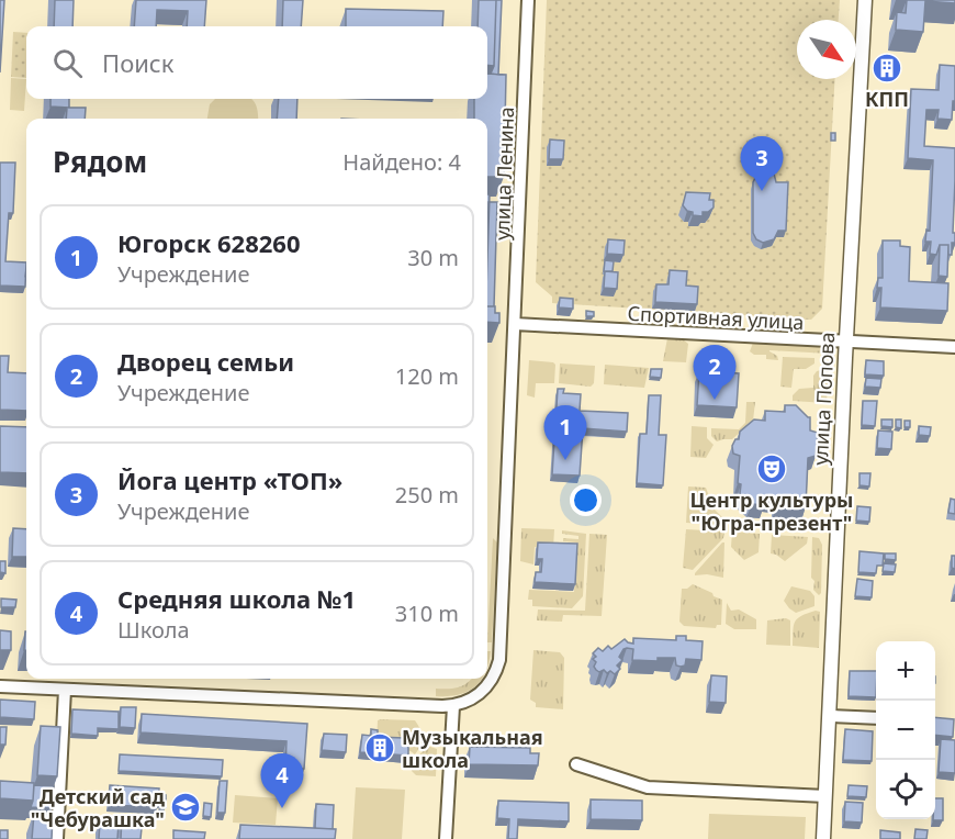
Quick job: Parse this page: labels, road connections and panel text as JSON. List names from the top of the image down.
{
  "streets": {
    "street": ["улица Ленина", "Спортивная улица", "улица Попова"]
  },
  "crossings": [
    ["улица Ленина", "Спортивная улица"],
    ["Спортивная улица", "улица Попова"]
  ],
  "places": {
    "building": ["КПП", "Музыкальная школа"],
    "theatre": ["Центр культуры \"Югра-презент\""],
    "school or university": ["Детский сад \"Чебурашка\""]
  },
  "north": "bottom right",
  "page": {
    "search": "Поиск",
    "heading": ["Рядом", "Найдено: 4"],
    "pins": [
      "3",
      "2",
      "1",
      "4"
    ],
    "list": [
      {
        "mark": "1",
        "name": "Югорск 628260",
        "note": "Учреждение",
        "value": "30 m"
      },
      {
        "mark": "2",
        "name": "Дворец семьи",
        "note": "Учреждение",
        "value": "120 m"
      },
      {
        "mark": "3",
        "name": "Йога центр «ТОП»",
        "note": "Учреждение",
        "value": "250 m"
      },
      {
        "mark": "4",
        "name": "Средняя школа №1",
        "note": "Школа",
        "value": "310 m"
      }
    ],
    "map_buttons": ["+", "−"]
  }
}
